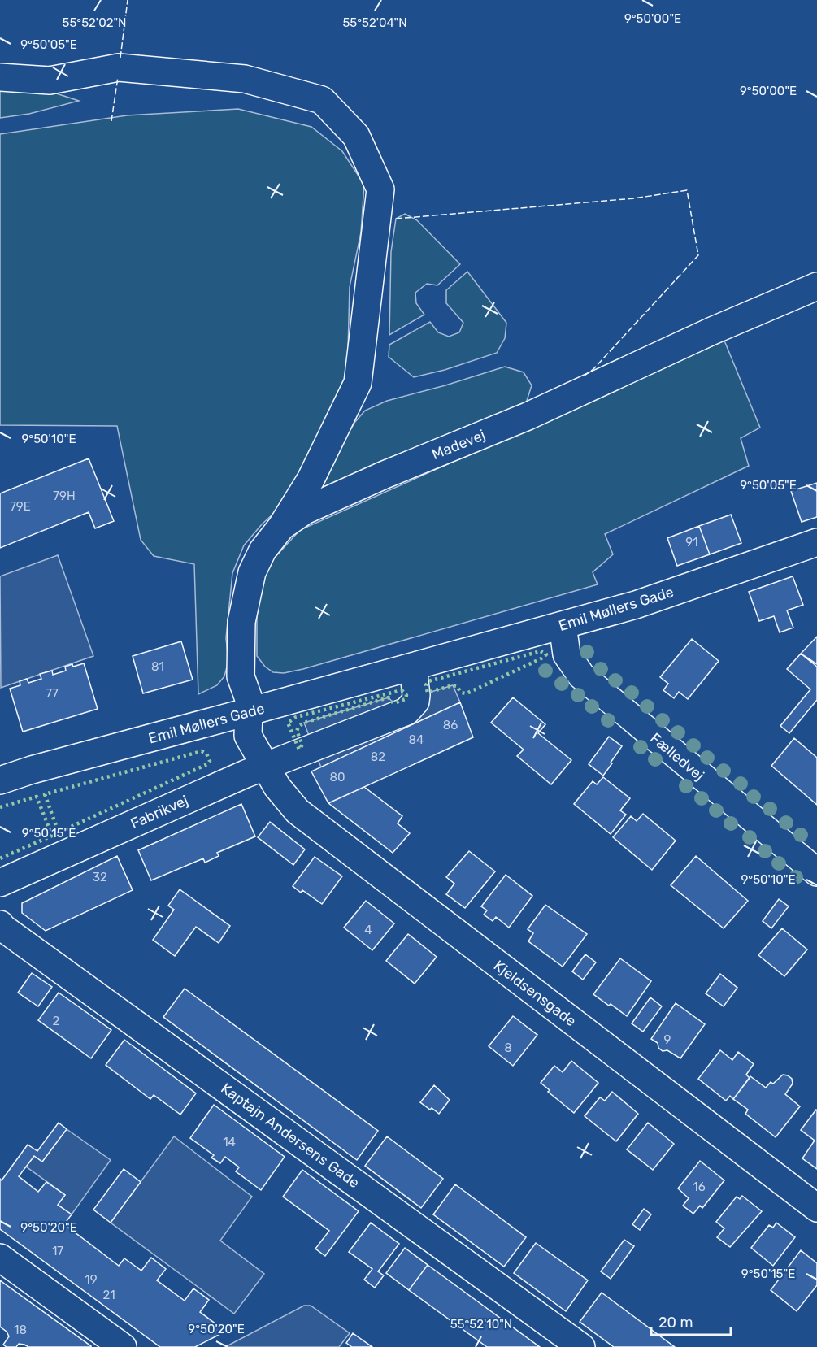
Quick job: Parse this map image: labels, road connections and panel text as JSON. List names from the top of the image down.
{
  "streets": {
    "street": [
      "Madevej",
      "Emil Møllers Gade",
      "Fælledvej",
      "Fabrikvej",
      "Kjeldsensgade",
      "Kaptajn Andersens Gade"
    ]
  },
  "crossings": [
    ["Madevej", "Emil Møllers Gade"],
    ["Emil Møllers Gade", "Fælledvej"],
    ["Fabrikvej", "Kjeldsensgade"]
  ],
  "house_numbers": [
    "79H",
    "79E",
    "91",
    "81",
    "77",
    "86",
    "84",
    "82",
    "80",
    "32",
    "4",
    "2",
    "9",
    "8",
    "14",
    "16",
    "17",
    "19",
    "21",
    "18"
  ],
  "scale_bar": "20 m",
  "coordinates": [
    "9°50'00\"E",
    "55°52'02\"N",
    "55°52'04\"N",
    "9°50'05\"E",
    "9°50'10\"E",
    "9°50'15\"E",
    "9°50'20\"E",
    "55°52'10\"N"
  ]
}
